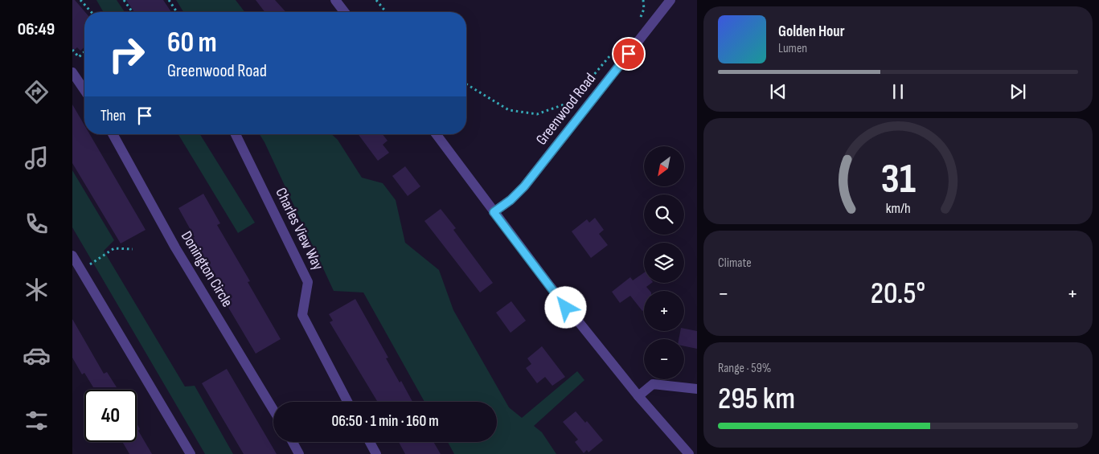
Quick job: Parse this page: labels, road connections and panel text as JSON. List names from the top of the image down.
{
  "streets": {
    "street": ["Greenwood Road", "Charles View Way", "Donington Circle"]
  },
  "north": "bottom left",
  "page": {
    "tabs": "06:49",
    "turn": ["60 m", "Greenwood Road"],
    "song": ["Golden Hour", "Lumen"],
    "then": "Then",
    "map_buttons": ["+", "−"],
    "tile": [
      "Climate",
      ["Range · 59%", "295 km"]
    ],
    "heat": ["−", "20.5°", "+"],
    "limit": "40",
    "trip": "06:50 · 1 min · 160 m",
    "gauge": ["31", "km/h"]
  }
}
